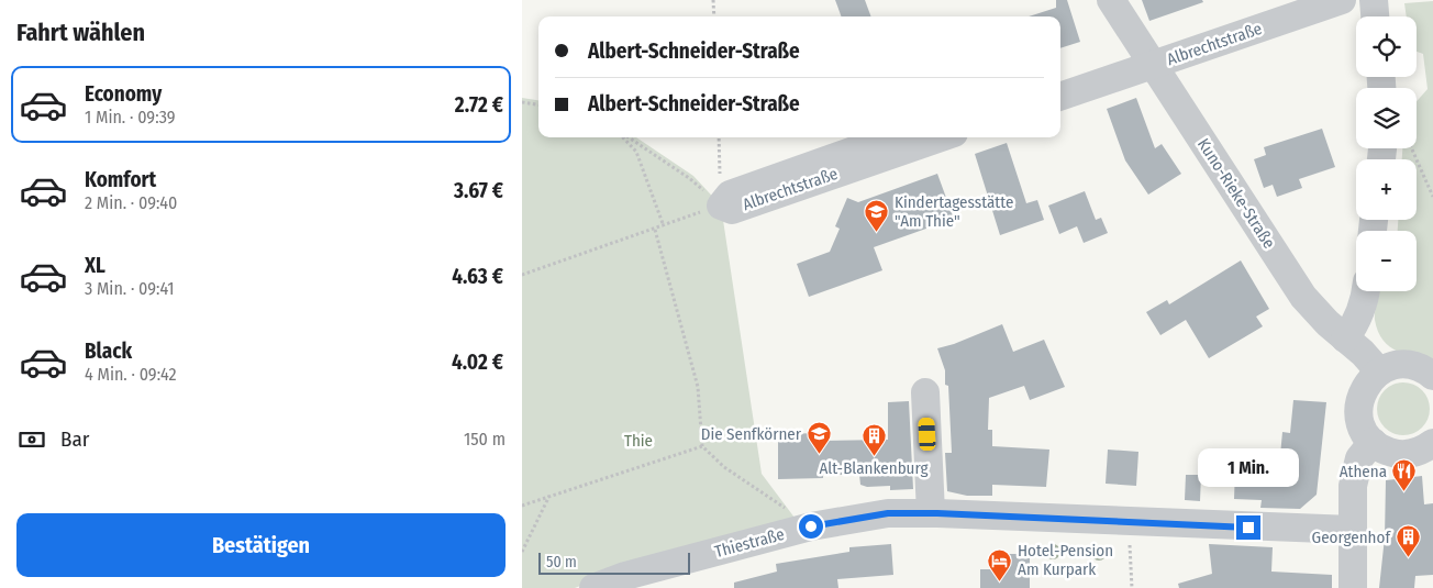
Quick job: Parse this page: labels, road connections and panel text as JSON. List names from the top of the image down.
{
  "streets": {
    "street": ["Albrechtstraße", "Kuno-Rieke-Straße", "Thiestraße"]
  },
  "crossings": [
    ["Albrechtstraße", "Kuno-Rieke-Straße"]
  ],
  "parks": ["Thie"],
  "places": {
    "school or university": ["Kindertagesstätte \"Am Thie\"", "Die Senfkörner"],
    "building": ["Alt-Blankenburg", "Georgenhof"],
    "restaurant": ["Athena"],
    "hotel": ["Hotel-Pension Am Kurpark"]
  },
  "scale_bar": "50 m",
  "page": {
    "heading": "Fahrt wählen",
    "map_buttons": ["+", "−"],
    "banner": ["Albert-Schneider-Straße", "Albert-Schneider-Straße"],
    "list": [
      {
        "name": "Economy",
        "note": "1 Min. · 09:39",
        "value": "2.72 €"
      },
      {
        "name": "Komfort",
        "note": "2 Min. · 09:40",
        "value": "3.67 €"
      },
      {
        "name": "XL",
        "note": "3 Min. · 09:41",
        "value": "4.63 €"
      },
      {
        "name": "Black",
        "note": "4 Min. · 09:42",
        "value": "4.02 €"
      }
    ],
    "pay": ["Bar", "150 m"],
    "bubble": "1 Min.",
    "buttons": "Bestätigen",
    "scale": "50 m"
  }
}
